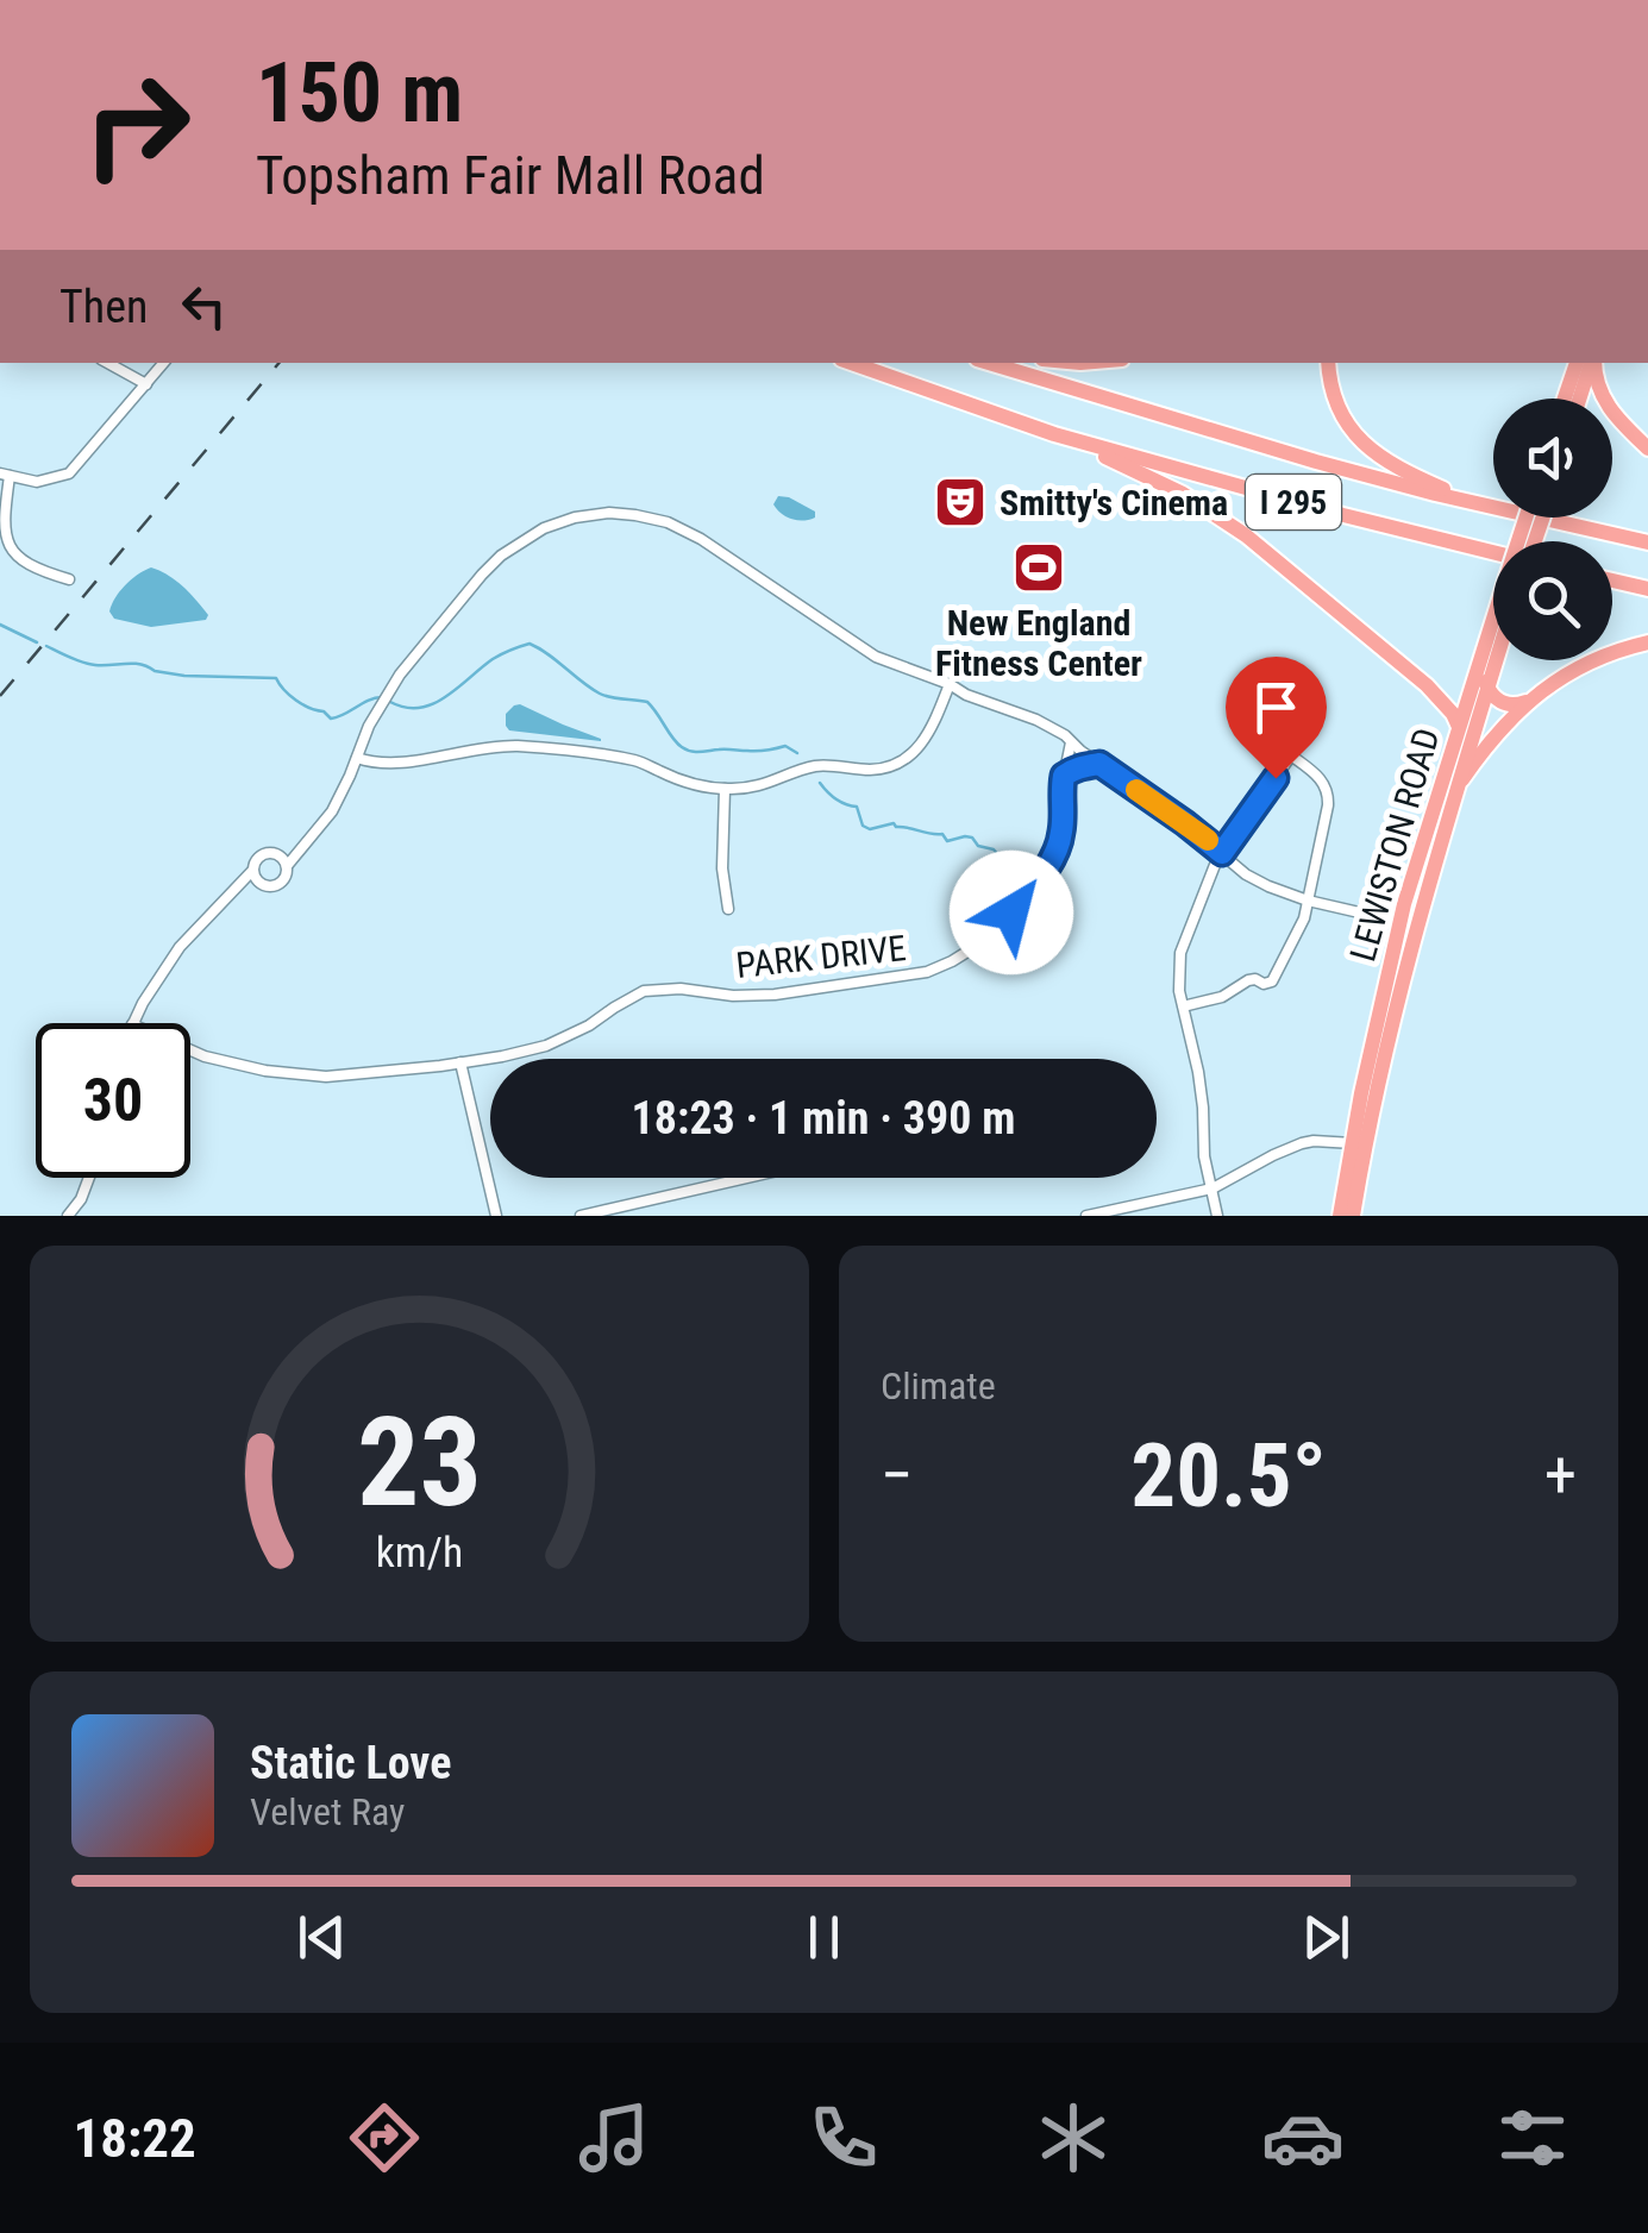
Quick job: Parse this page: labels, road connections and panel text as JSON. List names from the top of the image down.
{
  "streets": {
    "highway": ["I 295", "LEWISTON ROAD"],
    "street": ["PARK DRIVE"]
  },
  "places": {
    "theatre": ["Smitty's Cinema"],
    "sports": ["New England Fitness Center"]
  },
  "page": {
    "turn": ["150 m", "Topsham Fair Mall Road"],
    "then": "Then",
    "limit": "30",
    "trip": "18:23 · 1 min · 390 m",
    "tile": "Climate",
    "heat": ["−", "20.5°", "+"],
    "song": ["Static Love", "Velvet Ray"],
    "tabs": "18:22",
    "gauge": ["23", "km/h"]
  }
}
